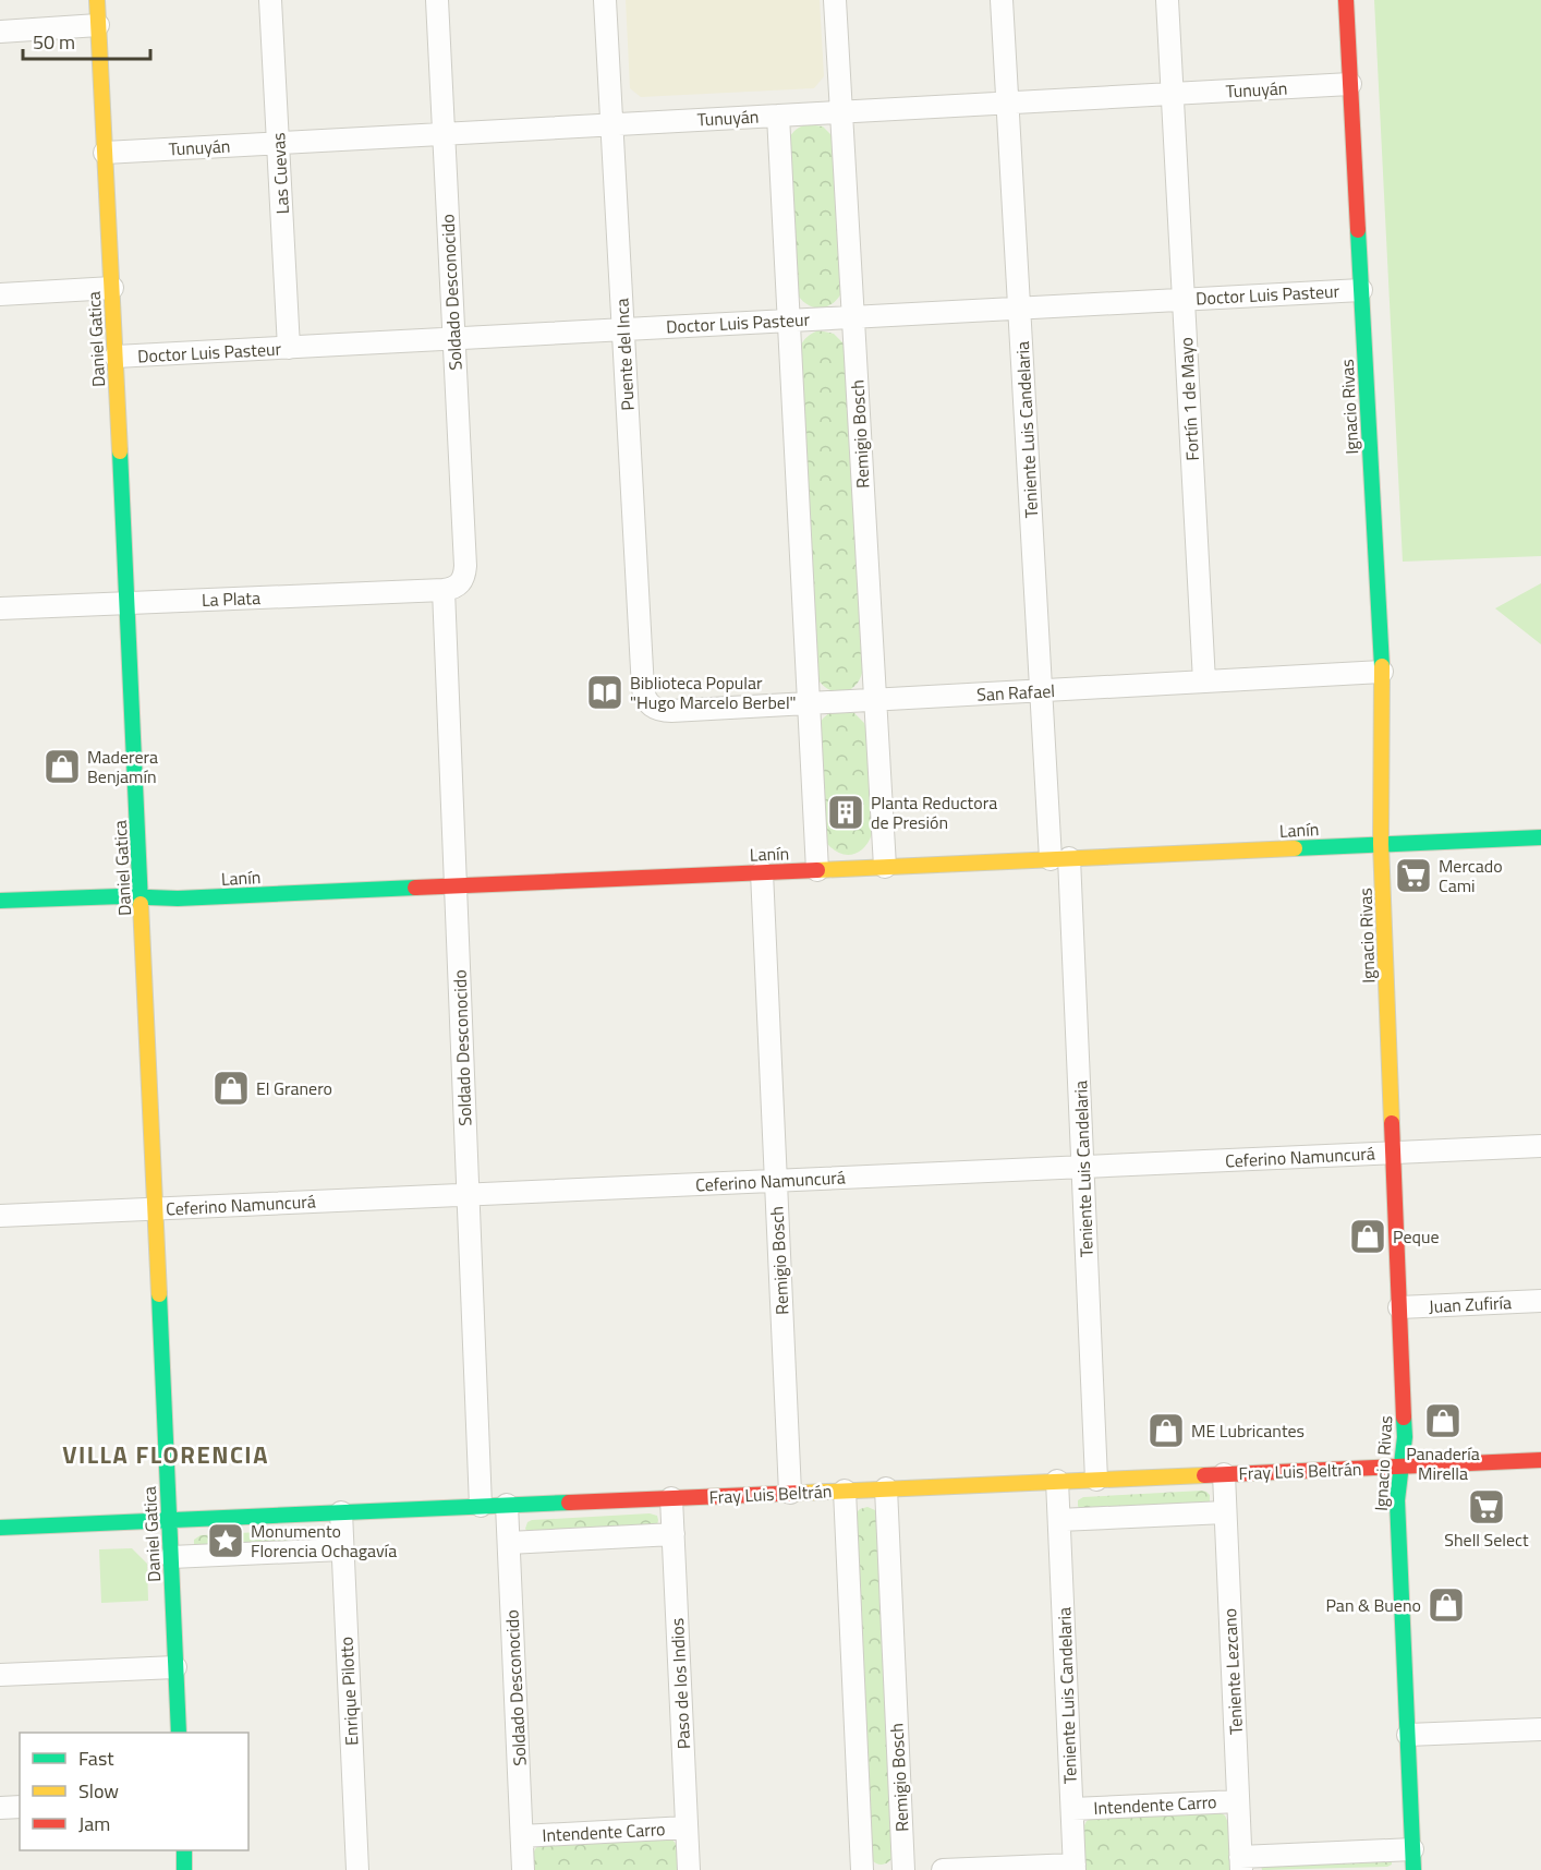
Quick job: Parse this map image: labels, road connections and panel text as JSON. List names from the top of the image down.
{
  "streets": {
    "main road": [
      "Daniel Gatica",
      "Ignacio Rivas",
      "Lanín",
      "Fray Luis Beltrán"
    ],
    "street": [
      "Tunuyán",
      "Las Cuevas",
      "Soldado Desconocido",
      "Doctor Luis Pasteur",
      "Puente del Inca",
      "Fortín 1 de Mayo",
      "Teniente Luis Candelaria",
      "Remigio Bosch",
      "La Plata",
      "San Rafael",
      "Ceferino Namuncurá",
      "Juan Zufiría",
      "Teniente Lezcano",
      "Paso de los Indios",
      "Enrique Pilotto",
      "Intendente Carro"
    ]
  },
  "crossings": [
    ["Tunuyán", "Las Cuevas"],
    ["Tunuyán", "Soldado Desconocido"],
    ["Tunuyán", "Daniel Gatica"],
    ["Tunuyán", "Puente del Inca"],
    ["Tunuyán", "Fortín 1 de Mayo"],
    ["Tunuyán", "Ignacio Rivas"],
    ["Tunuyán", "Teniente Luis Candelaria"],
    ["Tunuyán", "Remigio Bosch"],
    ["Las Cuevas", "Doctor Luis Pasteur"],
    ["Soldado Desconocido", "Doctor Luis Pasteur"],
    ["Soldado Desconocido", "La Plata"],
    ["Soldado Desconocido", "Lanín"],
    ["Soldado Desconocido", "Ceferino Namuncurá"],
    ["Soldado Desconocido", "Fray Luis Beltrán"],
    ["Soldado Desconocido", "Intendente Carro"],
    ["Doctor Luis Pasteur", "Daniel Gatica"],
    ["Doctor Luis Pasteur", "Puente del Inca"],
    ["Doctor Luis Pasteur", "Fortín 1 de Mayo"],
    ["Doctor Luis Pasteur", "Ignacio Rivas"],
    ["Doctor Luis Pasteur", "Teniente Luis Candelaria"],
    ["Doctor Luis Pasteur", "Remigio Bosch"],
    ["Daniel Gatica", "La Plata"],
    ["Daniel Gatica", "Lanín"],
    ["Daniel Gatica", "Ceferino Namuncurá"],
    ["Daniel Gatica", "Fray Luis Beltrán"],
    ["Puente del Inca", "San Rafael"],
    ["Fortín 1 de Mayo", "San Rafael"],
    ["Ignacio Rivas", "San Rafael"],
    ["Ignacio Rivas", "Lanín"],
    ["Ignacio Rivas", "Ceferino Namuncurá"],
    ["Ignacio Rivas", "Juan Zufiría"],
    ["Ignacio Rivas", "Fray Luis Beltrán"],
    ["Teniente Luis Candelaria", "San Rafael"],
    ["Teniente Luis Candelaria", "Lanín"],
    ["Teniente Luis Candelaria", "Ceferino Namuncurá"],
    ["Teniente Luis Candelaria", "Fray Luis Beltrán"],
    ["Teniente Luis Candelaria", "Intendente Carro"],
    ["Remigio Bosch", "San Rafael"],
    ["Remigio Bosch", "Lanín"],
    ["Remigio Bosch", "Ceferino Namuncurá"],
    ["Remigio Bosch", "Fray Luis Beltrán"],
    ["Fray Luis Beltrán", "Teniente Lezcano"],
    ["Fray Luis Beltrán", "Paso de los Indios"],
    ["Fray Luis Beltrán", "Enrique Pilotto"],
    ["Teniente Lezcano", "Intendente Carro"],
    ["Paso de los Indios", "Intendente Carro"]
  ],
  "districts": ["VILLA FLORENCIA"],
  "places": {
    "library": ["Biblioteca Popular \"Hugo Marcelo Berbel\""],
    "shop": [
      "Maderera Benjamín",
      "El Granero",
      "Peque",
      "Panadería Mirella",
      "ME Lubricantes",
      "Pan & Bueno"
    ],
    "building": ["Planta Reductora de Presión"],
    "supermarket": ["Mercado Cami", "Shell Select"],
    "place": ["Monumento Florencia Ochagavía"]
  },
  "legend": ["Fast", "Slow", "Jam"],
  "scale_bar": "50 m"
}
